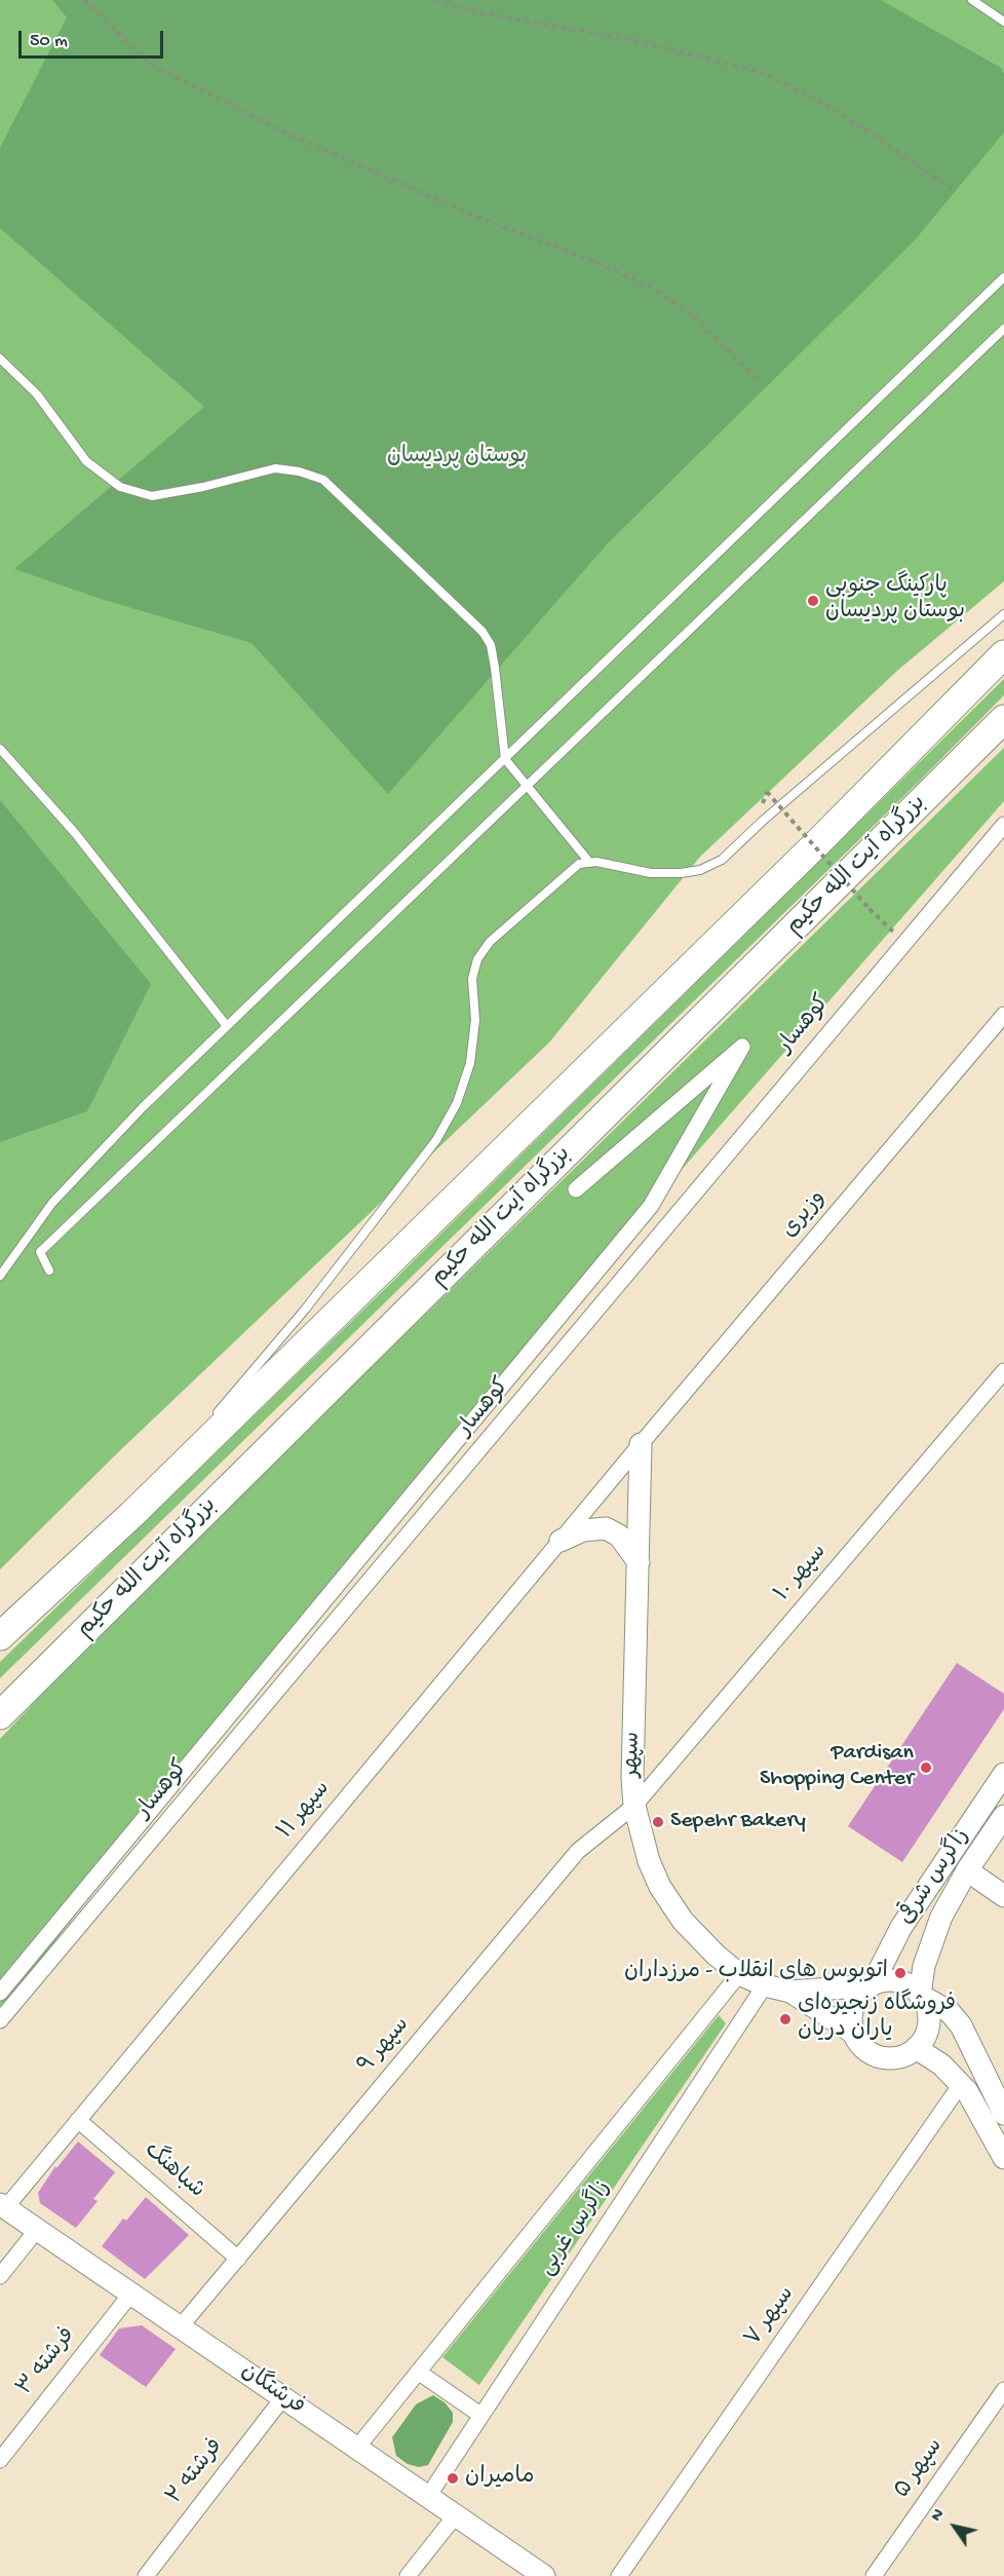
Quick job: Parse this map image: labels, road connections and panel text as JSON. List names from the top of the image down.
{
  "streets": {
    "highway": ["بزرگراه آیت الله حکیم"],
    "street": [
      "کوهسار",
      "وزیری",
      "سپهر ۱۰",
      "سپهر",
      "سپهر ۱۱",
      "زاگرس شرقی",
      "سپهر ۹",
      "شباهنگ",
      "زاگرس غربی",
      "سپهر ۷",
      "فرشته ۳",
      "فرشتگان",
      "سپهر ۵",
      "فرشته ۲"
    ]
  },
  "crossings": [
    ["وزیری", "سپهر"],
    ["وزیری", "سپهر ۱۱"],
    ["سپهر ۱۰", "سپهر"],
    ["سپهر ۱۰", "سپهر ۹"],
    ["سپهر", "سپهر ۱۱"],
    ["سپهر", "سپهر ۹"],
    ["سپهر", "زاگرس غربی"],
    ["سپهر ۱۱", "شباهنگ"],
    ["سپهر ۱۱", "فرشتگان"],
    ["سپهر ۹", "شباهنگ"],
    ["سپهر ۹", "فرشتگان"],
    ["زاگرس غربی", "فرشتگان"],
    ["فرشته ۳", "فرشتگان"],
    ["فرشتگان", "فرشته ۲"]
  ],
  "parks": ["بوستان پردیسان"],
  "places": [
    "پارکینگ جنوبی بوستان پردیسان",
    "Pardisan Shopping Center",
    "Sepehr Bakery",
    "اتوبوس های انقلاب - مرزداران",
    "فروشگاه زنجیره‌ای یاران دریان",
    "مامیران"
  ],
  "scale_bar": "50 m",
  "north": "top left"
}
